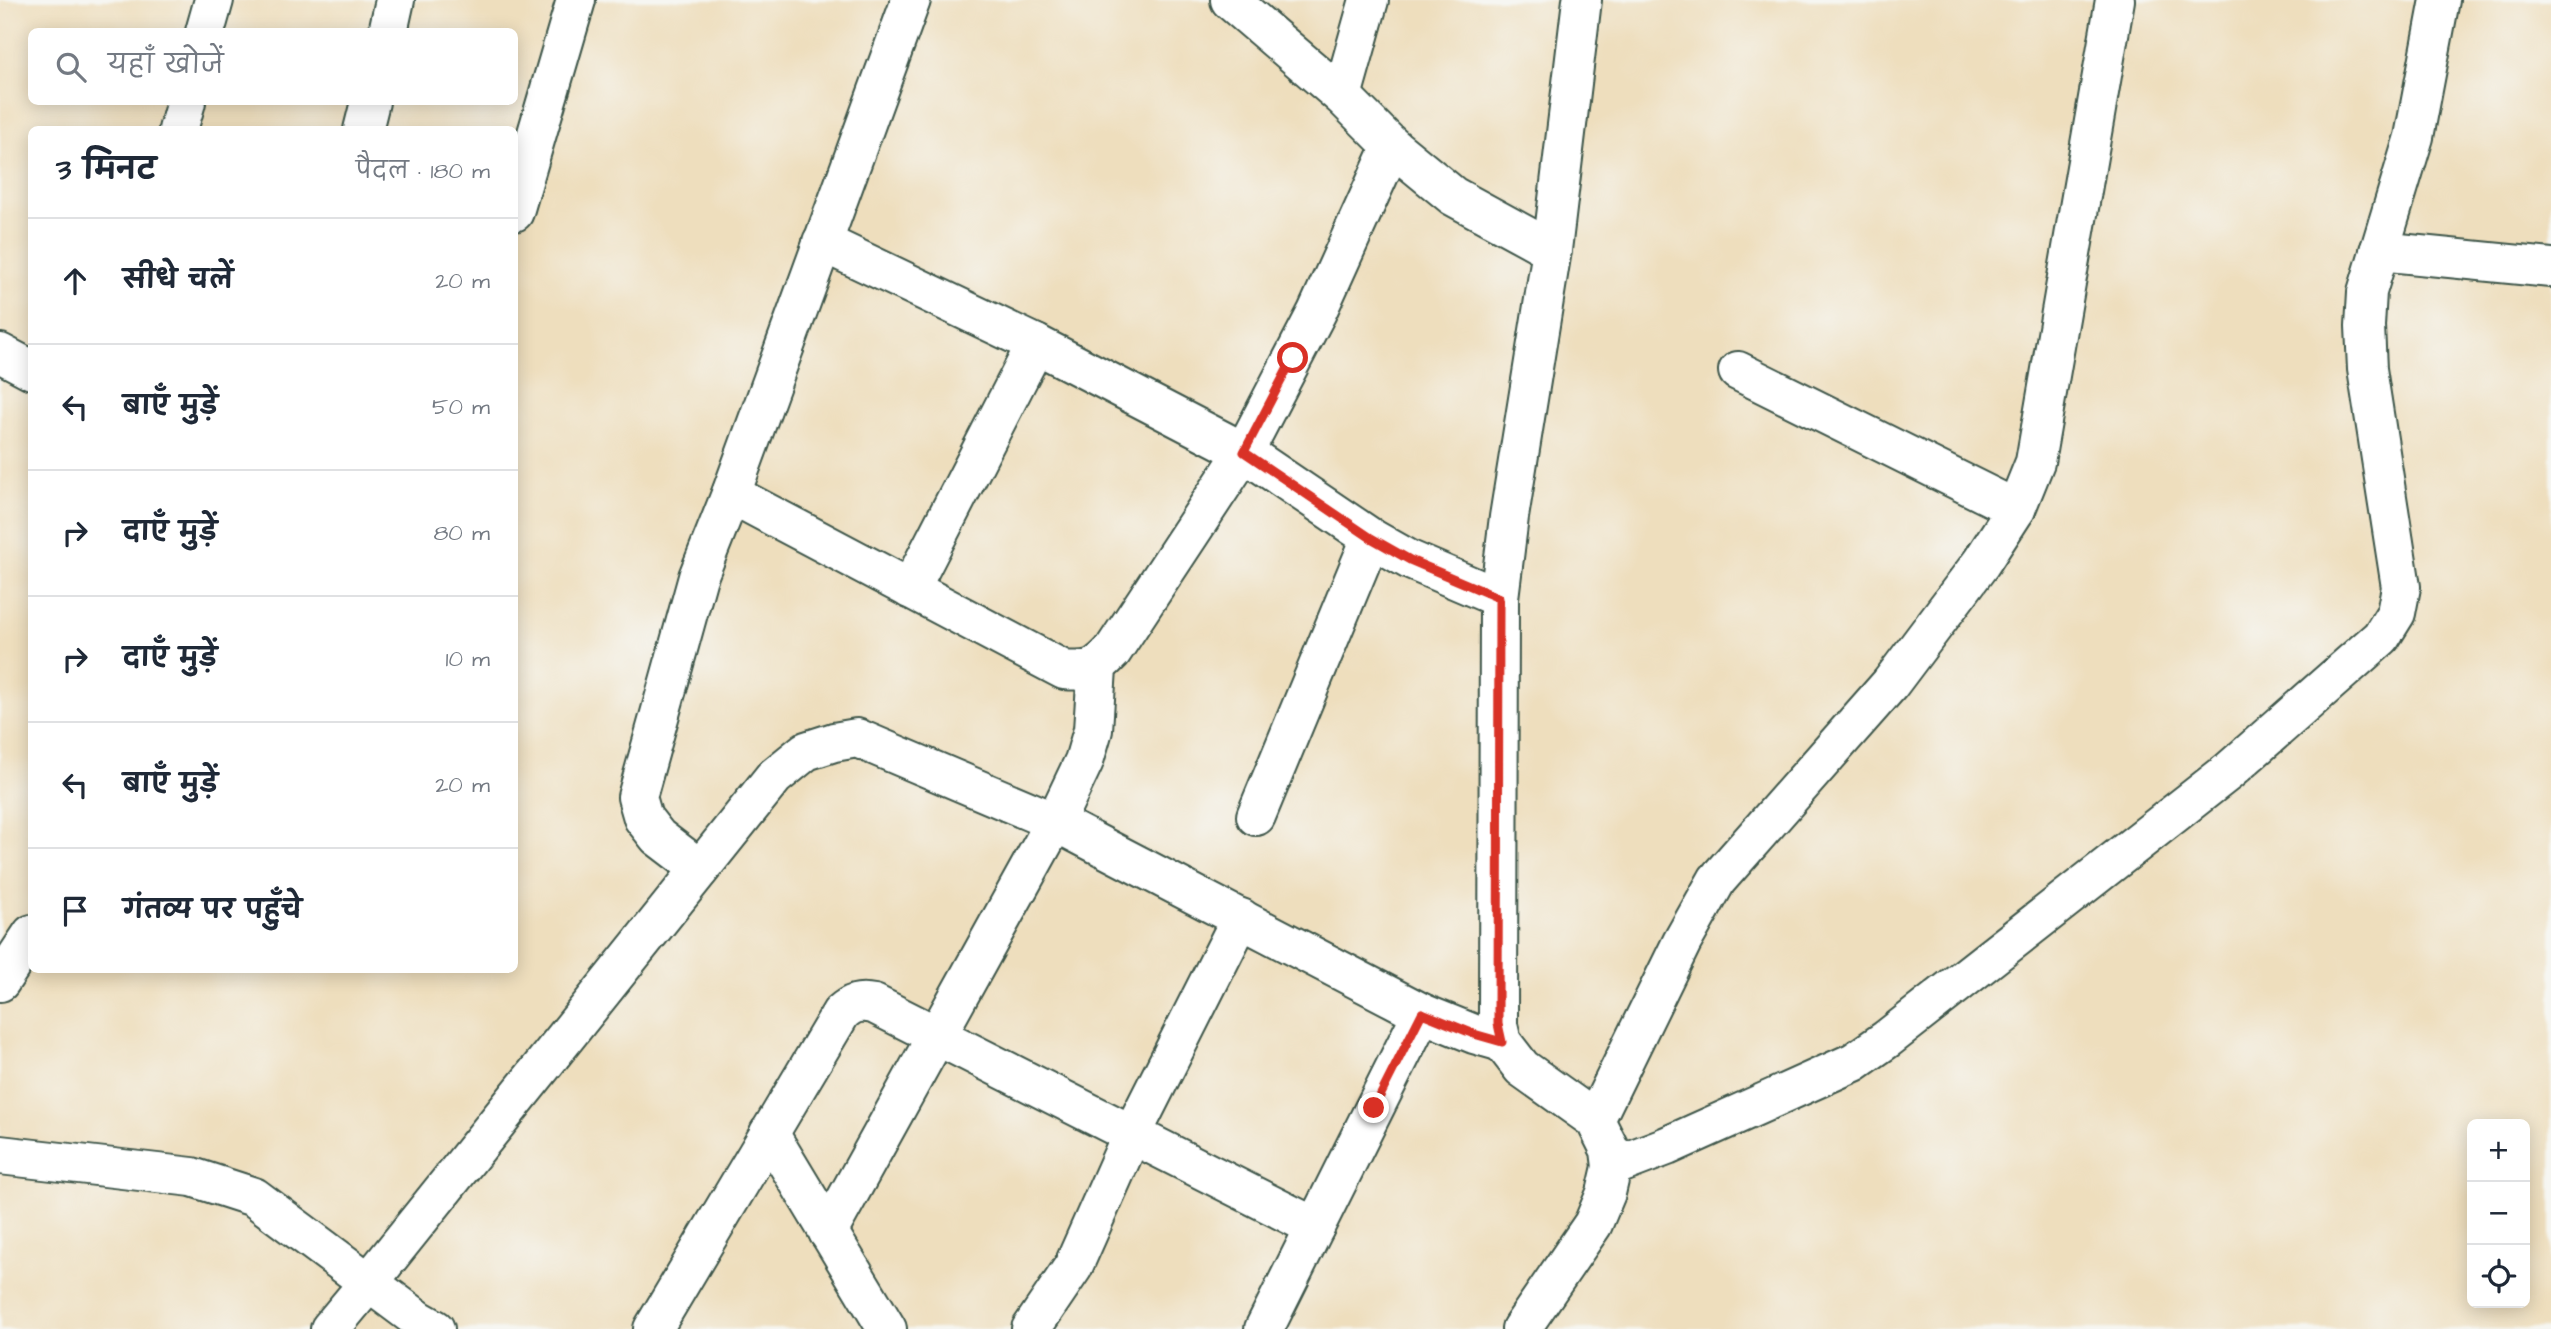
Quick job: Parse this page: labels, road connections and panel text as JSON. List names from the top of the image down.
{
  "page": {
    "search": "यहाँ खोजें",
    "heading": ["3 मिनट", "पैदल · 180 m"],
    "list": [
      ["सीधे चलें", "20 m"],
      ["बाएँ मुड़ें", "50 m"],
      ["दाएँ मुड़ें", "80 m"],
      ["दाएँ मुड़ें", "10 m"],
      ["बाएँ मुड़ें", "20 m"],
      "गंतव्य पर पहुँचे"
    ],
    "map_buttons": ["+", "−"]
  }
}
